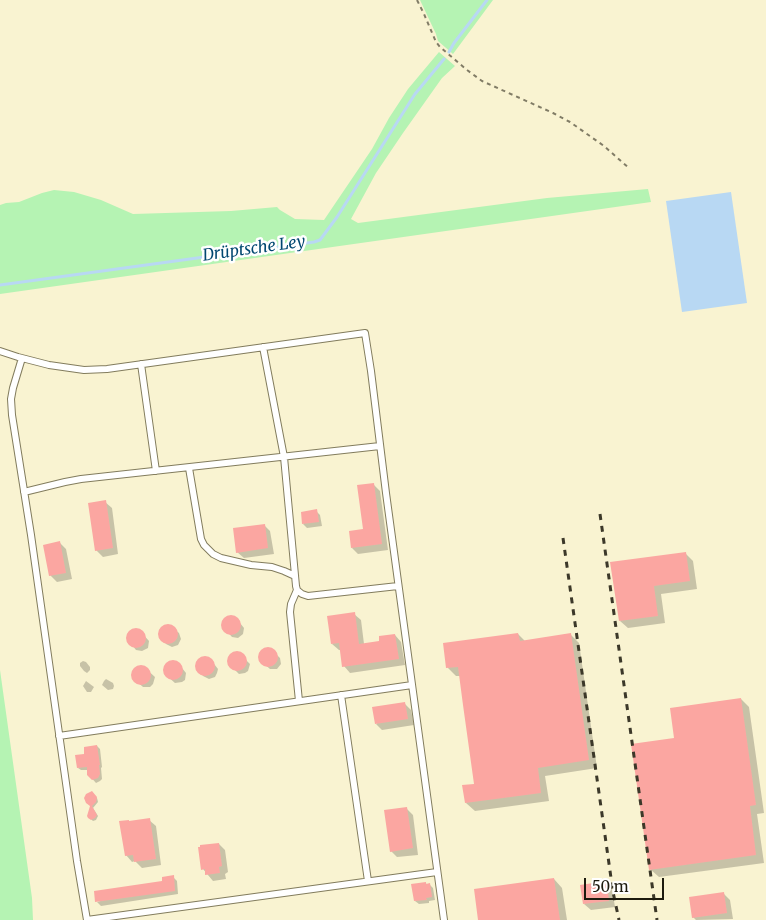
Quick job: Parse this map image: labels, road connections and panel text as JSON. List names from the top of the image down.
{
  "water": ["Drüptsche Ley"],
  "scale_bar": "50 m"
}
